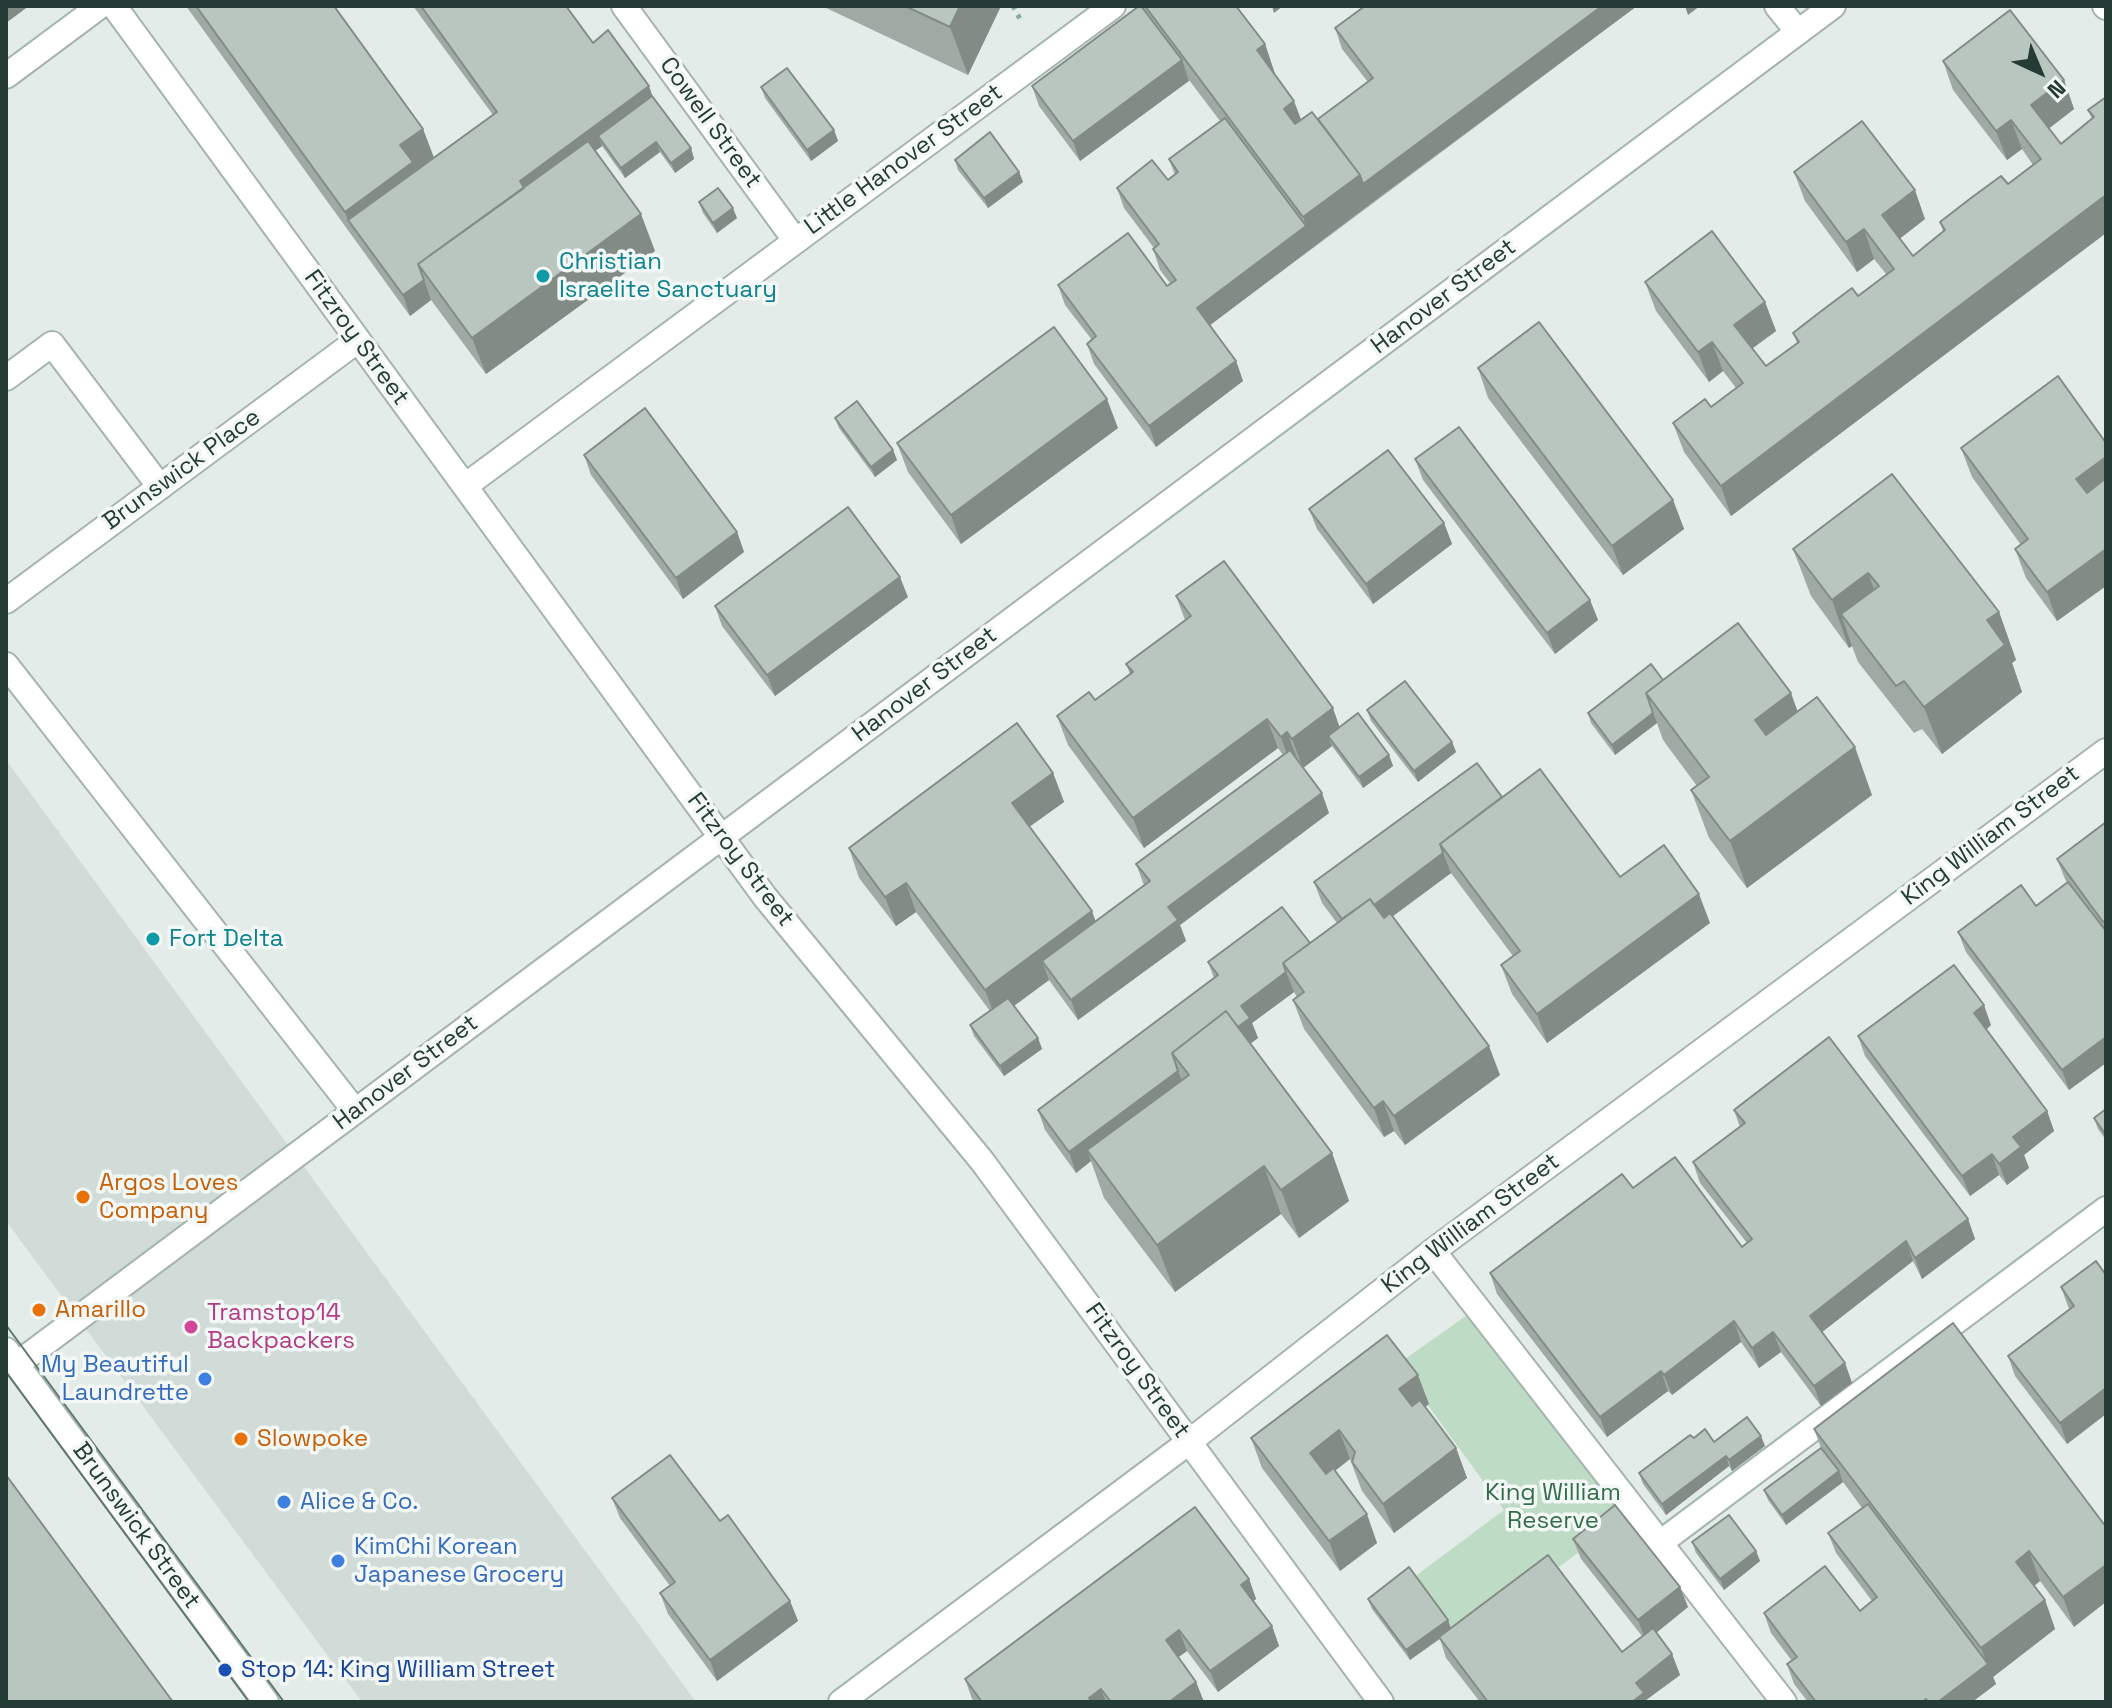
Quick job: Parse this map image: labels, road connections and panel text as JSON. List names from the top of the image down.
{
  "streets": {
    "street": [
      "Cowell Street",
      "Little Hanover Street",
      "Hanover Street",
      "Fitzroy Street",
      "Brunswick Place",
      "King William Street",
      "Brunswick Street"
    ]
  },
  "crossings": [
    ["Cowell Street", "Little Hanover Street"],
    ["Little Hanover Street", "Fitzroy Street"],
    ["Hanover Street", "Fitzroy Street"],
    ["Hanover Street", "Brunswick Street"],
    ["Fitzroy Street", "Brunswick Place"],
    ["Fitzroy Street", "King William Street"]
  ],
  "parks": ["King William Reserve"],
  "places": [
    "Christian Israelite Sanctuary",
    "Fort Delta",
    "Argos Loves Company",
    "Amarillo",
    "Tramstop14 Backpackers",
    "My Beautiful Laundrette",
    "Slowpoke",
    "Alice & Co.",
    "KimChi Korean Japanese Grocery",
    "Stop 14: King William Street"
  ],
  "north": "bottom right"
}
